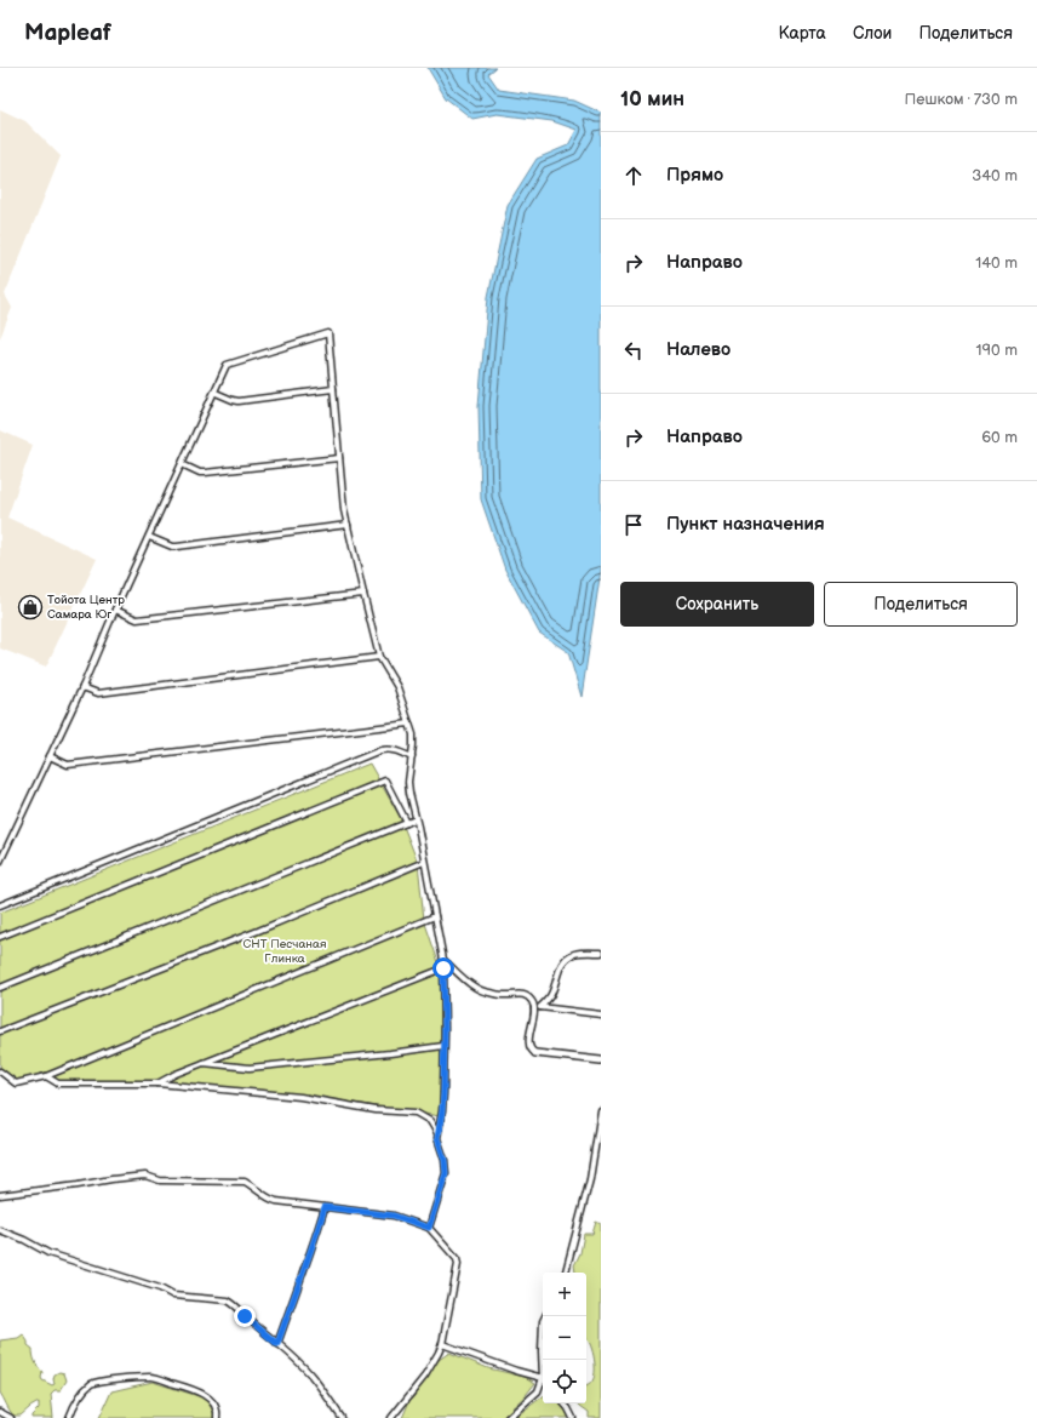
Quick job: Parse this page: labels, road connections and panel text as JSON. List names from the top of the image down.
{
  "parks": ["СНТ Песчаная Глинка"],
  "places": {
    "shop": ["Тойота Центр Самара Юг"]
  },
  "page": {
    "header": "Mapleaf",
    "nav": ["Карта", "Слои", "Поделиться"],
    "heading": ["10 мин", "Пешком · 730 m"],
    "list": [
      ["Прямо", "340 m"],
      ["Направо", "140 m"],
      ["Налево", "190 m"],
      ["Направо", "60 m"],
      "Пункт назначения"
    ],
    "buttons": ["Сохранить", "Поделиться"],
    "map_buttons": ["+", "−"]
  }
}
